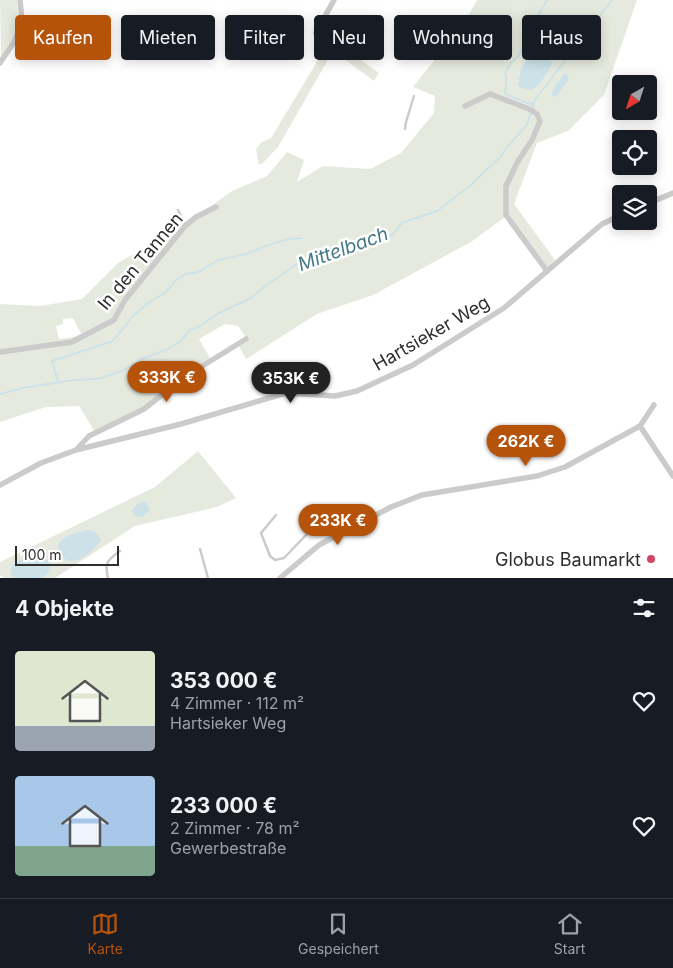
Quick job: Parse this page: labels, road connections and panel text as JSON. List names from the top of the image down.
{
  "streets": {
    "street": ["In den Tannen", "Hartsieker Weg"]
  },
  "water": ["Mittelbach"],
  "places": ["Globus Baumarkt"],
  "scale_bar": "100 m",
  "north": "bottom left",
  "page": {
    "chip": [
      "Kaufen",
      "Mieten",
      "Filter",
      "Neu",
      "Wohnung",
      "Haus"
    ],
    "price": [
      "333K €",
      "353K €",
      "262K €",
      "233K €"
    ],
    "scale": "100 m",
    "heading": "4 Objekte",
    "list": [
      {
        "name": "353 000 €",
        "note": "4 Zimmer · 112 m² · Hartsieker Weg"
      },
      {
        "name": "233 000 €",
        "note": "2 Zimmer · 78 m² · Gewerbestraße"
      }
    ],
    "tabs": ["Karte", "Gespeichert", "Start"]
  }
}
